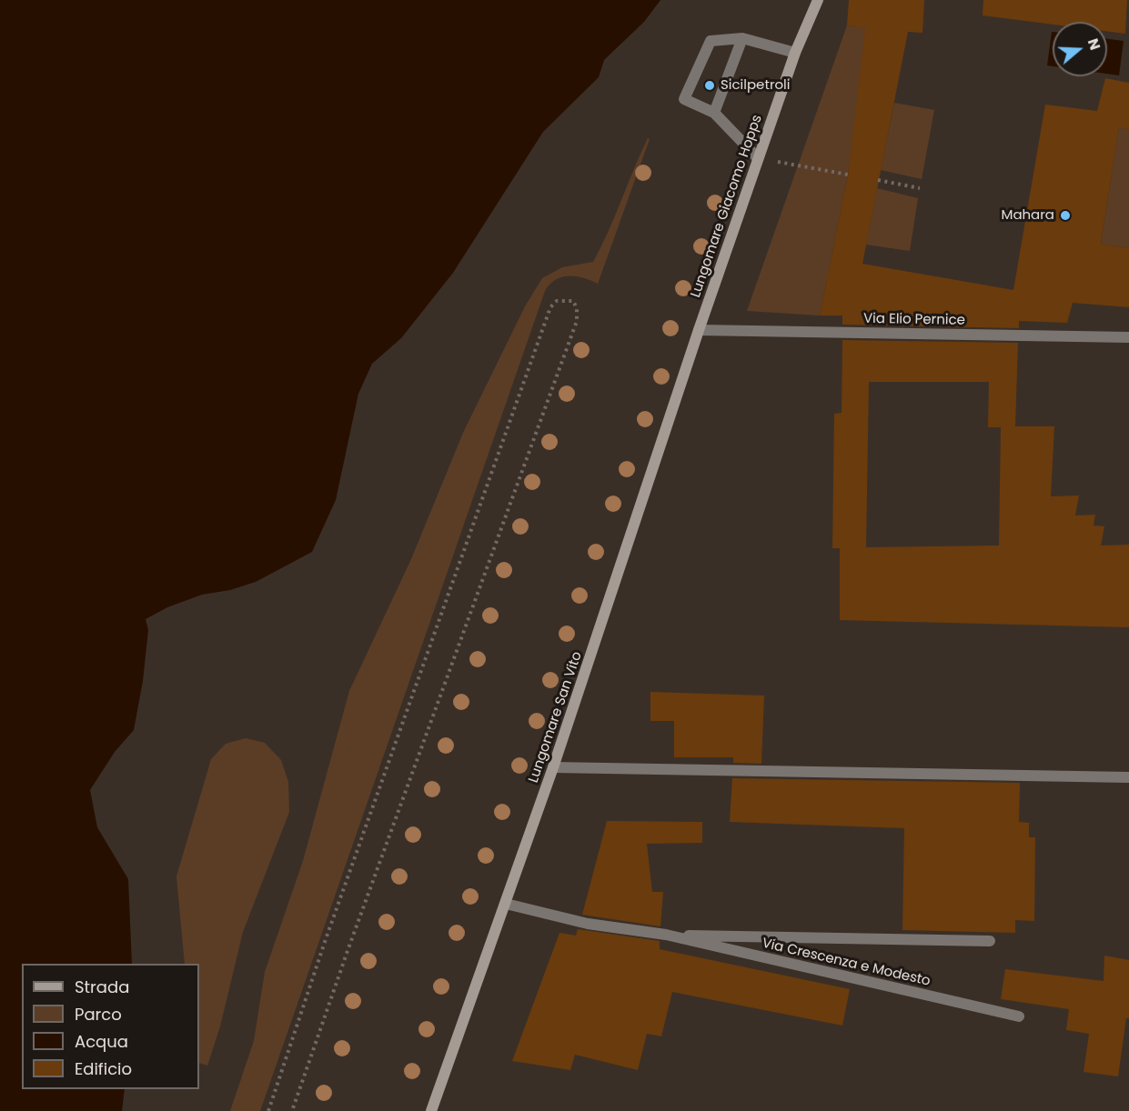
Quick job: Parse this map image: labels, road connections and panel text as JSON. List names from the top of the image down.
{
  "streets": {
    "main road": ["Lungomare Giacomo Hopps", "Lungomare San Vito"],
    "street": ["Via Elio Pernice", "Via Crescenza e Modesto"]
  },
  "crossings": [
    ["Lungomare Giacomo Hopps", "Via Elio Pernice"],
    ["Lungomare Giacomo Hopps", "Lungomare San Vito"],
    ["Via Elio Pernice", "Lungomare San Vito"],
    ["Lungomare San Vito", "Via Crescenza e Modesto"]
  ],
  "places": ["Sicilpetroli", "Mahara"],
  "legend": [
    "Strada",
    "Parco",
    "Acqua",
    "Edificio"
  ],
  "north": "right"
}
